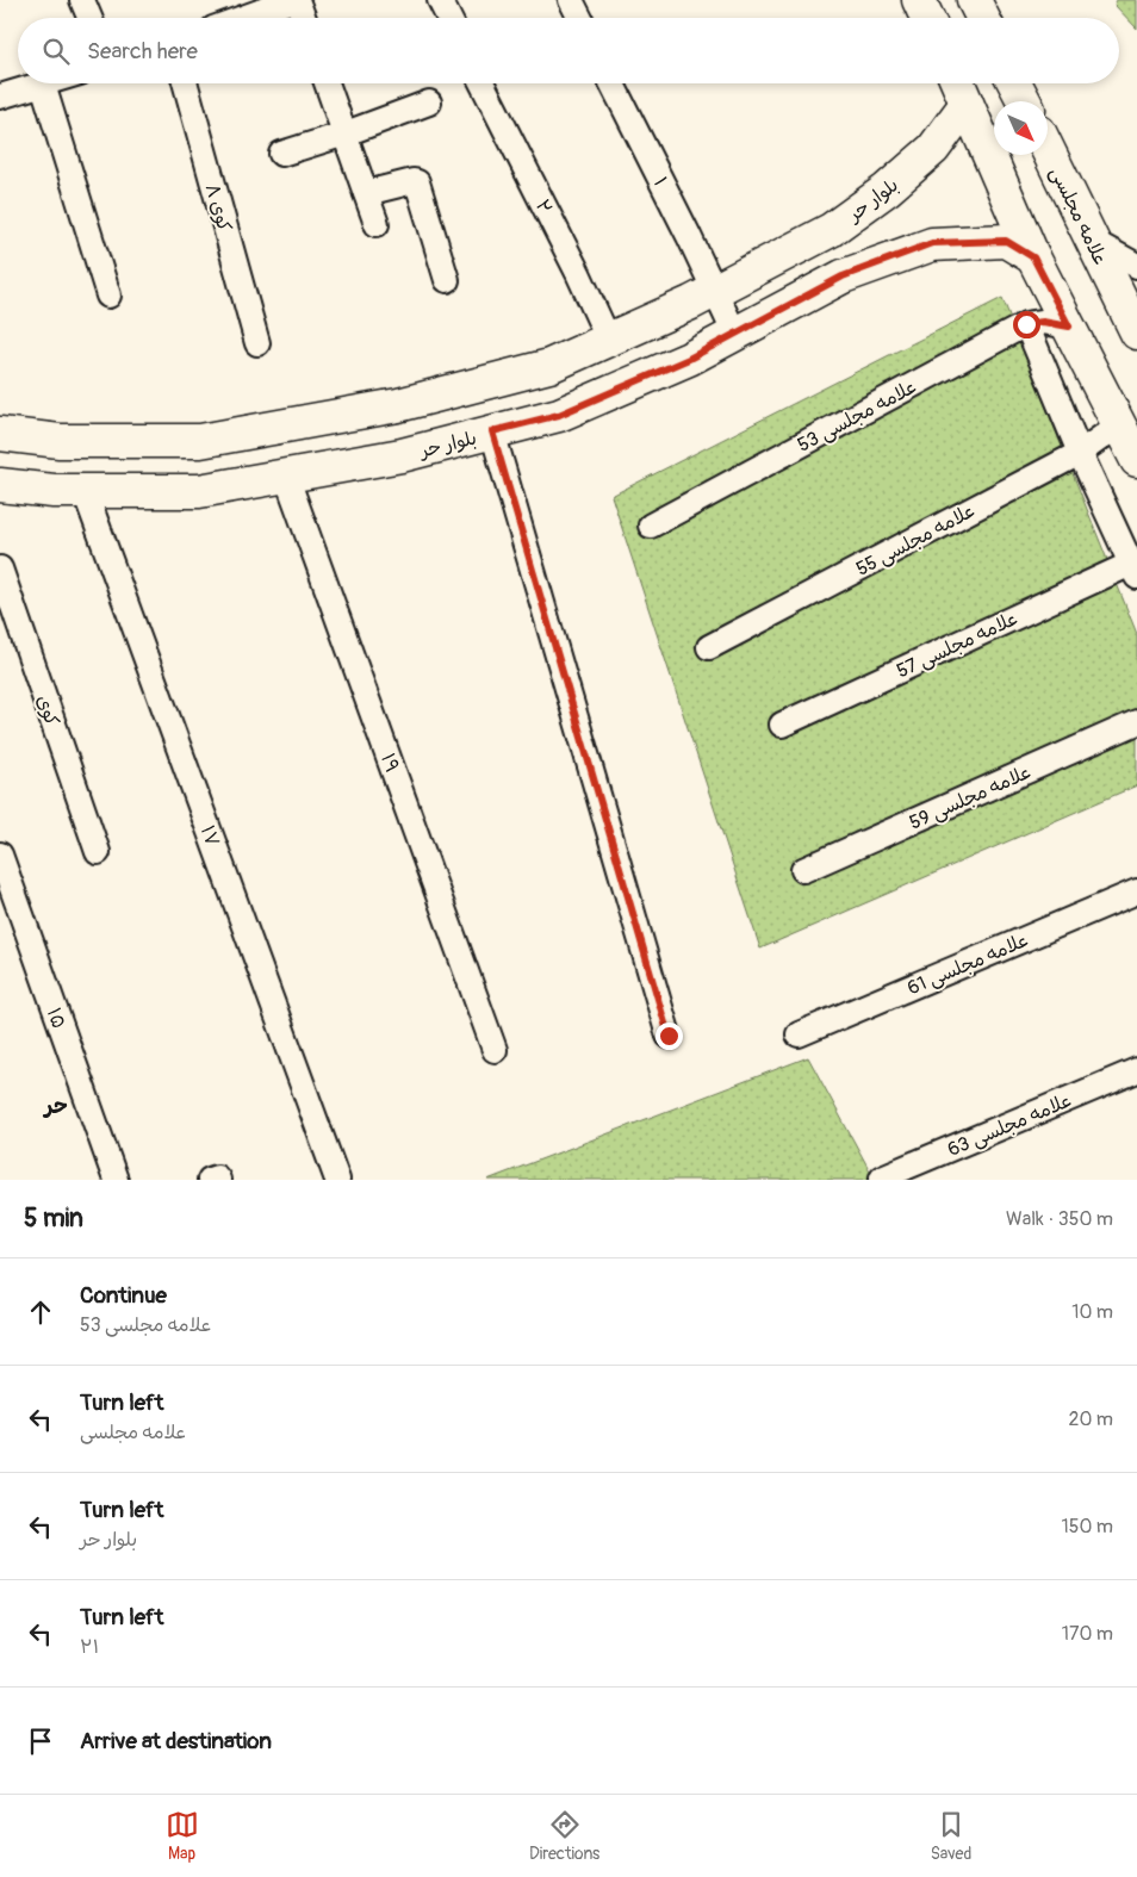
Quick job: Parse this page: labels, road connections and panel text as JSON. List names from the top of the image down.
{
  "streets": {
    "main road": ["بلوار حر", "علامه مجلسی"],
    "street": [
      "۱",
      "۲",
      "کوی ۸",
      "علامه مجلسی 53",
      "علامه مجلسی 55",
      "علامه مجلسی 57",
      "کوی",
      "۱۹",
      "علامه مجلسی 59",
      "۱۷",
      "علامه مجلسی 61",
      "۱۵",
      "علامه مجلسی 63"
    ]
  },
  "crossings": [
    ["۱", "بلوار حر"],
    ["بلوار حر", "۲"],
    ["بلوار حر", "۱۹"],
    ["بلوار حر", "۱۷"]
  ],
  "districts": ["حر"],
  "north": "bottom right",
  "page": {
    "search": "Search here",
    "heading": ["5 min", "Walk · 350 m"],
    "list": [
      ["Continue", "علامه مجلسی 53", "10 m"],
      ["Turn left", "علامه مجلسی", "20 m"],
      ["Turn left", "بلوار حر", "150 m"],
      ["Turn left", "۲۱", "170 m"],
      "Arrive at destination"
    ],
    "nav": ["Map", "Directions", "Saved"]
  }
}
